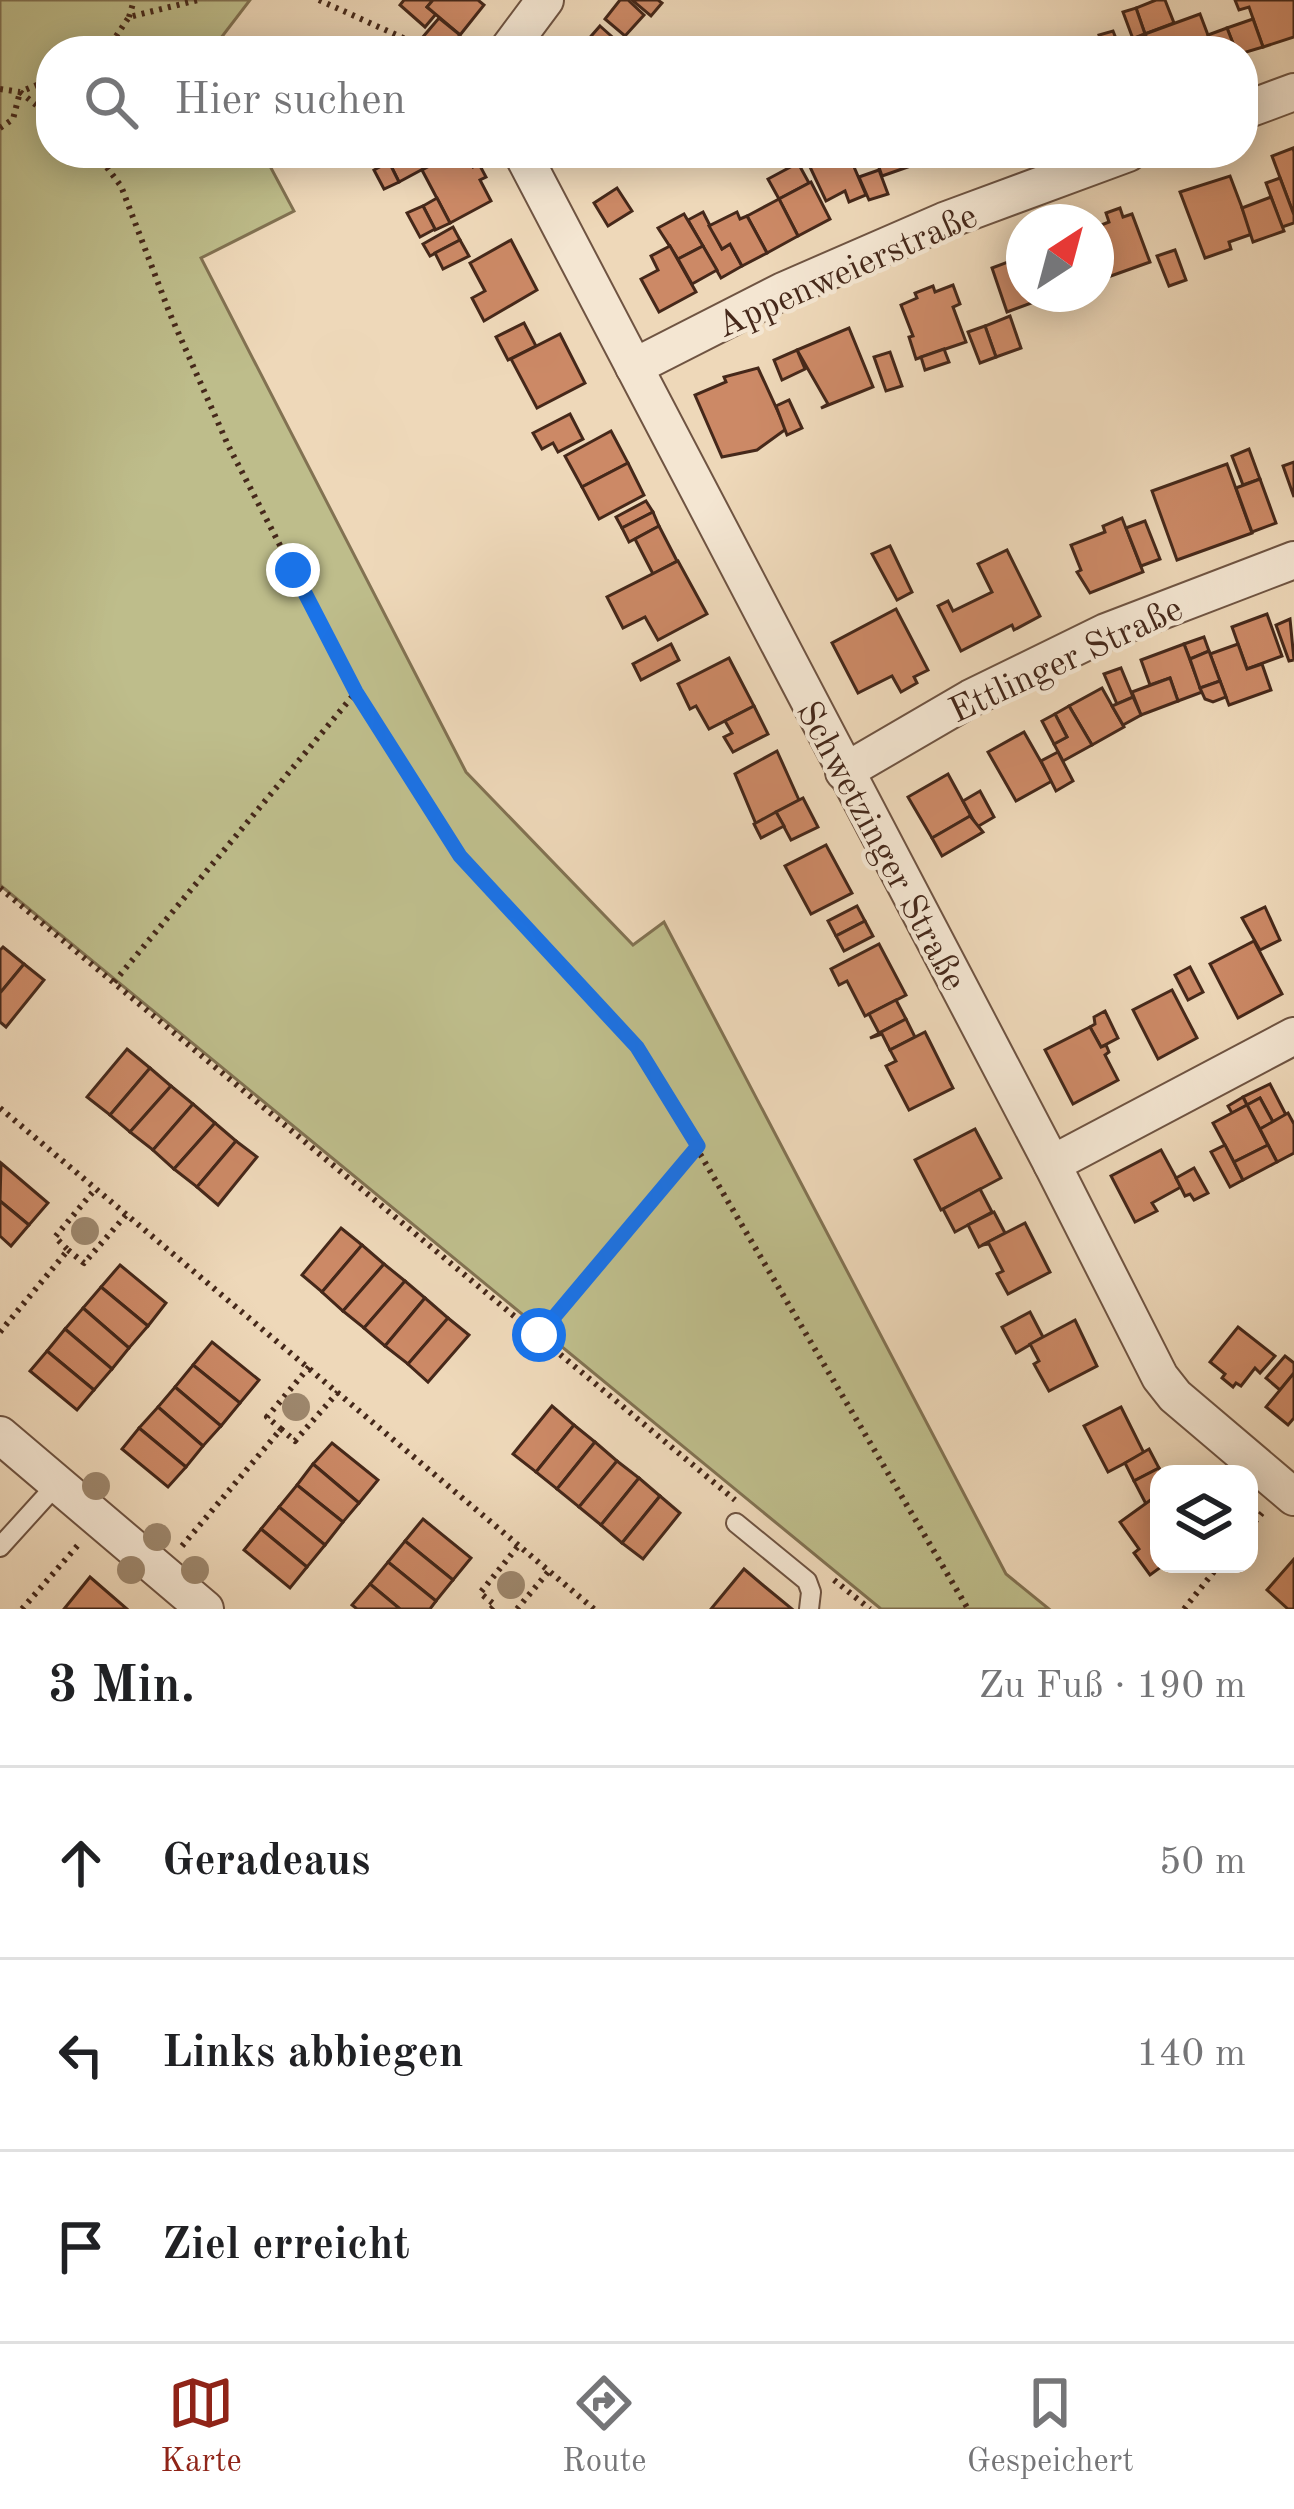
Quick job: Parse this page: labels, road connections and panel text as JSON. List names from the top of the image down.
{
  "streets": {
    "street": ["Appenweierstraße", "Ettlinger Straße", "Schwetzinger Straße"]
  },
  "crossings": [
    ["Appenweierstraße", "Schwetzinger Straße"],
    ["Ettlinger Straße", "Schwetzinger Straße"]
  ],
  "north": "top right",
  "page": {
    "search": "Hier suchen",
    "heading": ["3 Min.", "Zu Fuß · 190 m"],
    "list": [
      ["Geradeaus", "50 m"],
      ["Links abbiegen", "140 m"],
      "Ziel erreicht"
    ],
    "nav": ["Karte", "Route", "Gespeichert"]
  }
}
